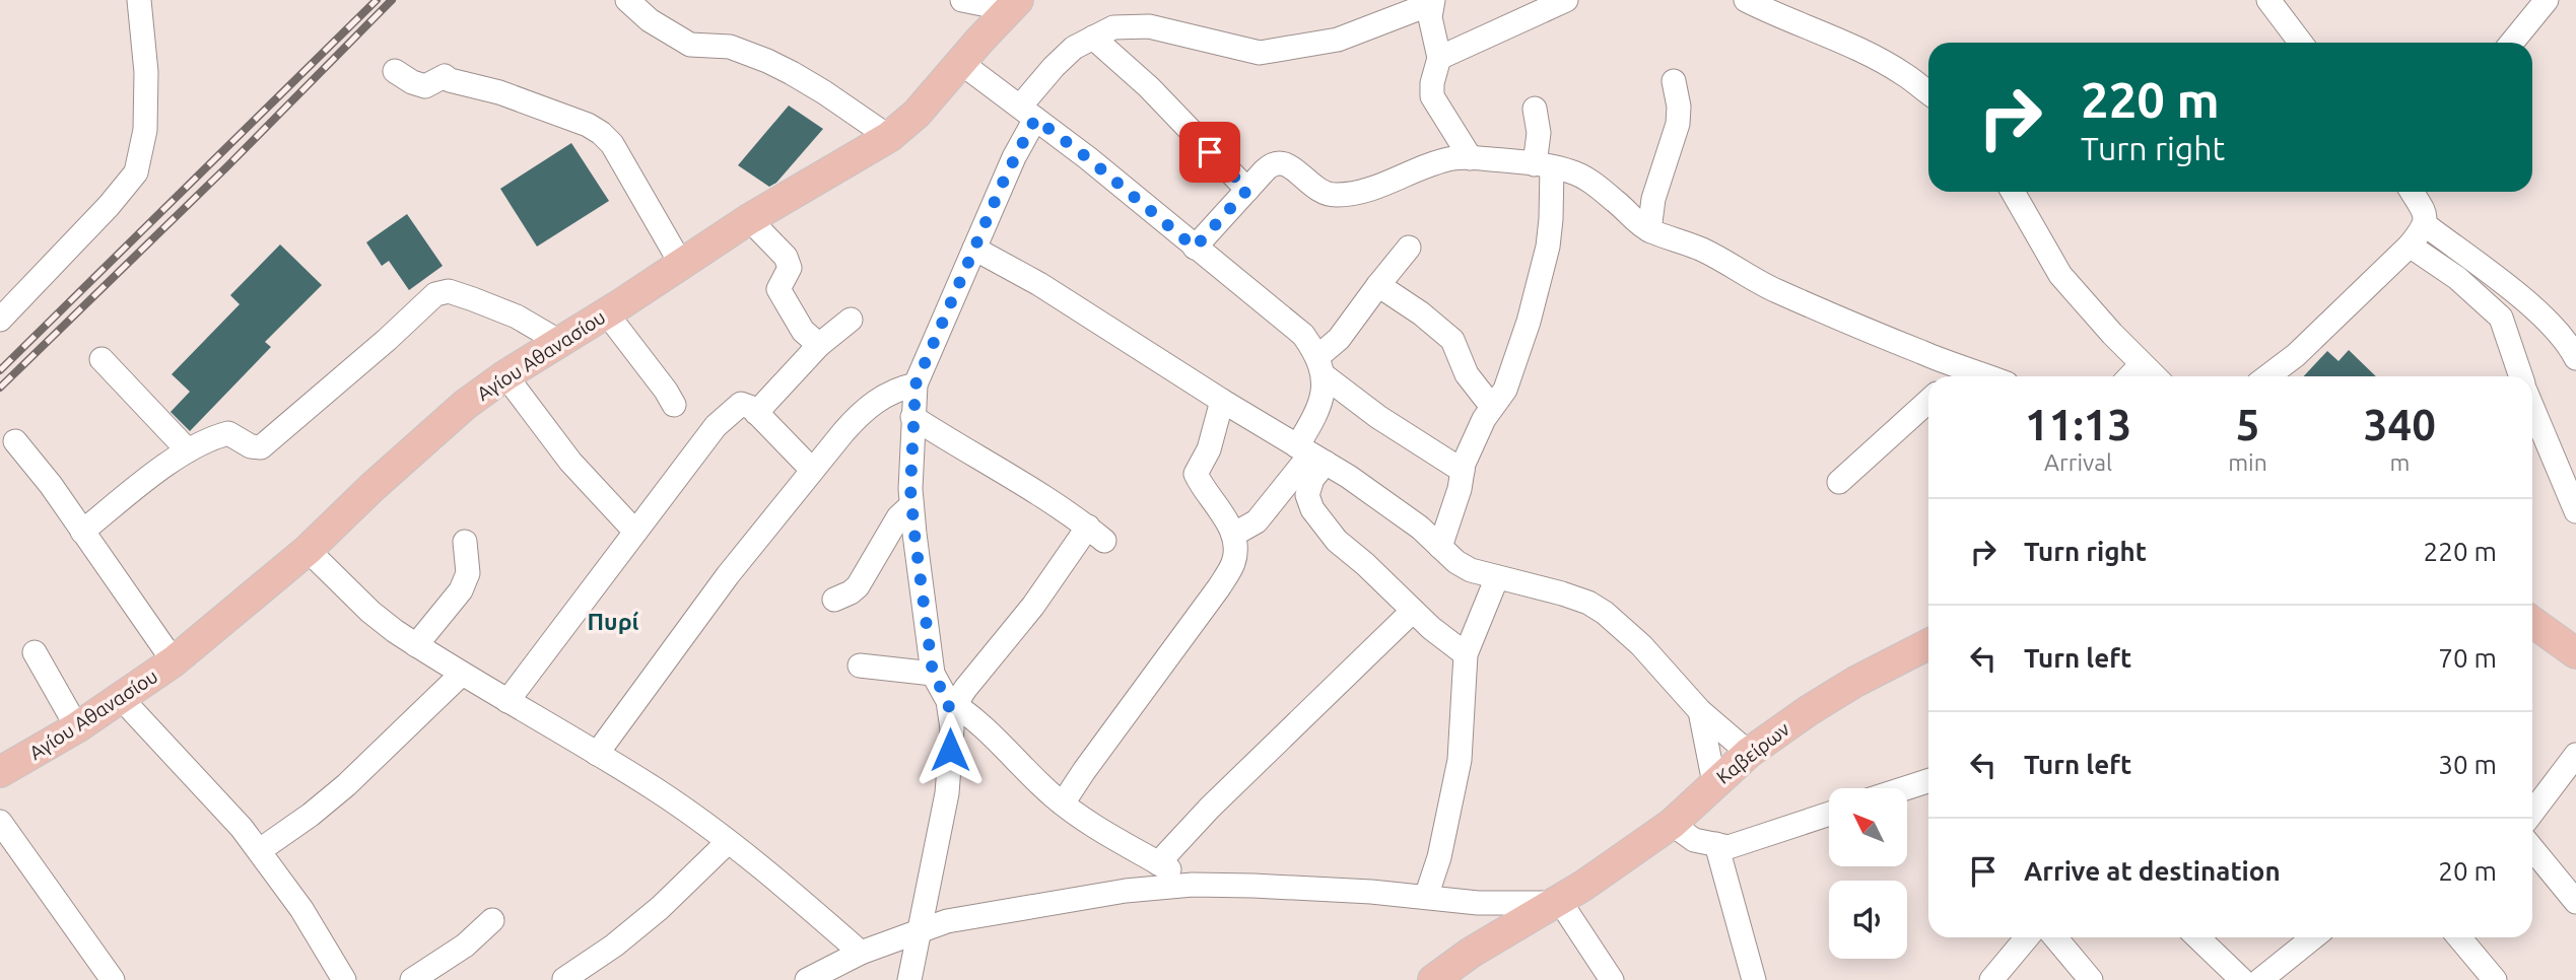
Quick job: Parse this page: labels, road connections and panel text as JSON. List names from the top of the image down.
{
  "streets": {
    "main road": ["Αγίου Αθανασίου", "Καβείρων"]
  },
  "districts": ["Πυρί"],
  "north": "top left",
  "page": {
    "turn": ["220 m", "Turn right"],
    "eta": [
      "11:13",
      "Arrival",
      "5",
      "min",
      "340",
      "m"
    ],
    "list": [
      {
        "name": "Turn right",
        "value": "220 m"
      },
      {
        "name": "Turn left",
        "value": "70 m"
      },
      {
        "name": "Turn left",
        "value": "30 m"
      },
      {
        "name": "Arrive at destination",
        "value": "20 m"
      }
    ]
  }
}
